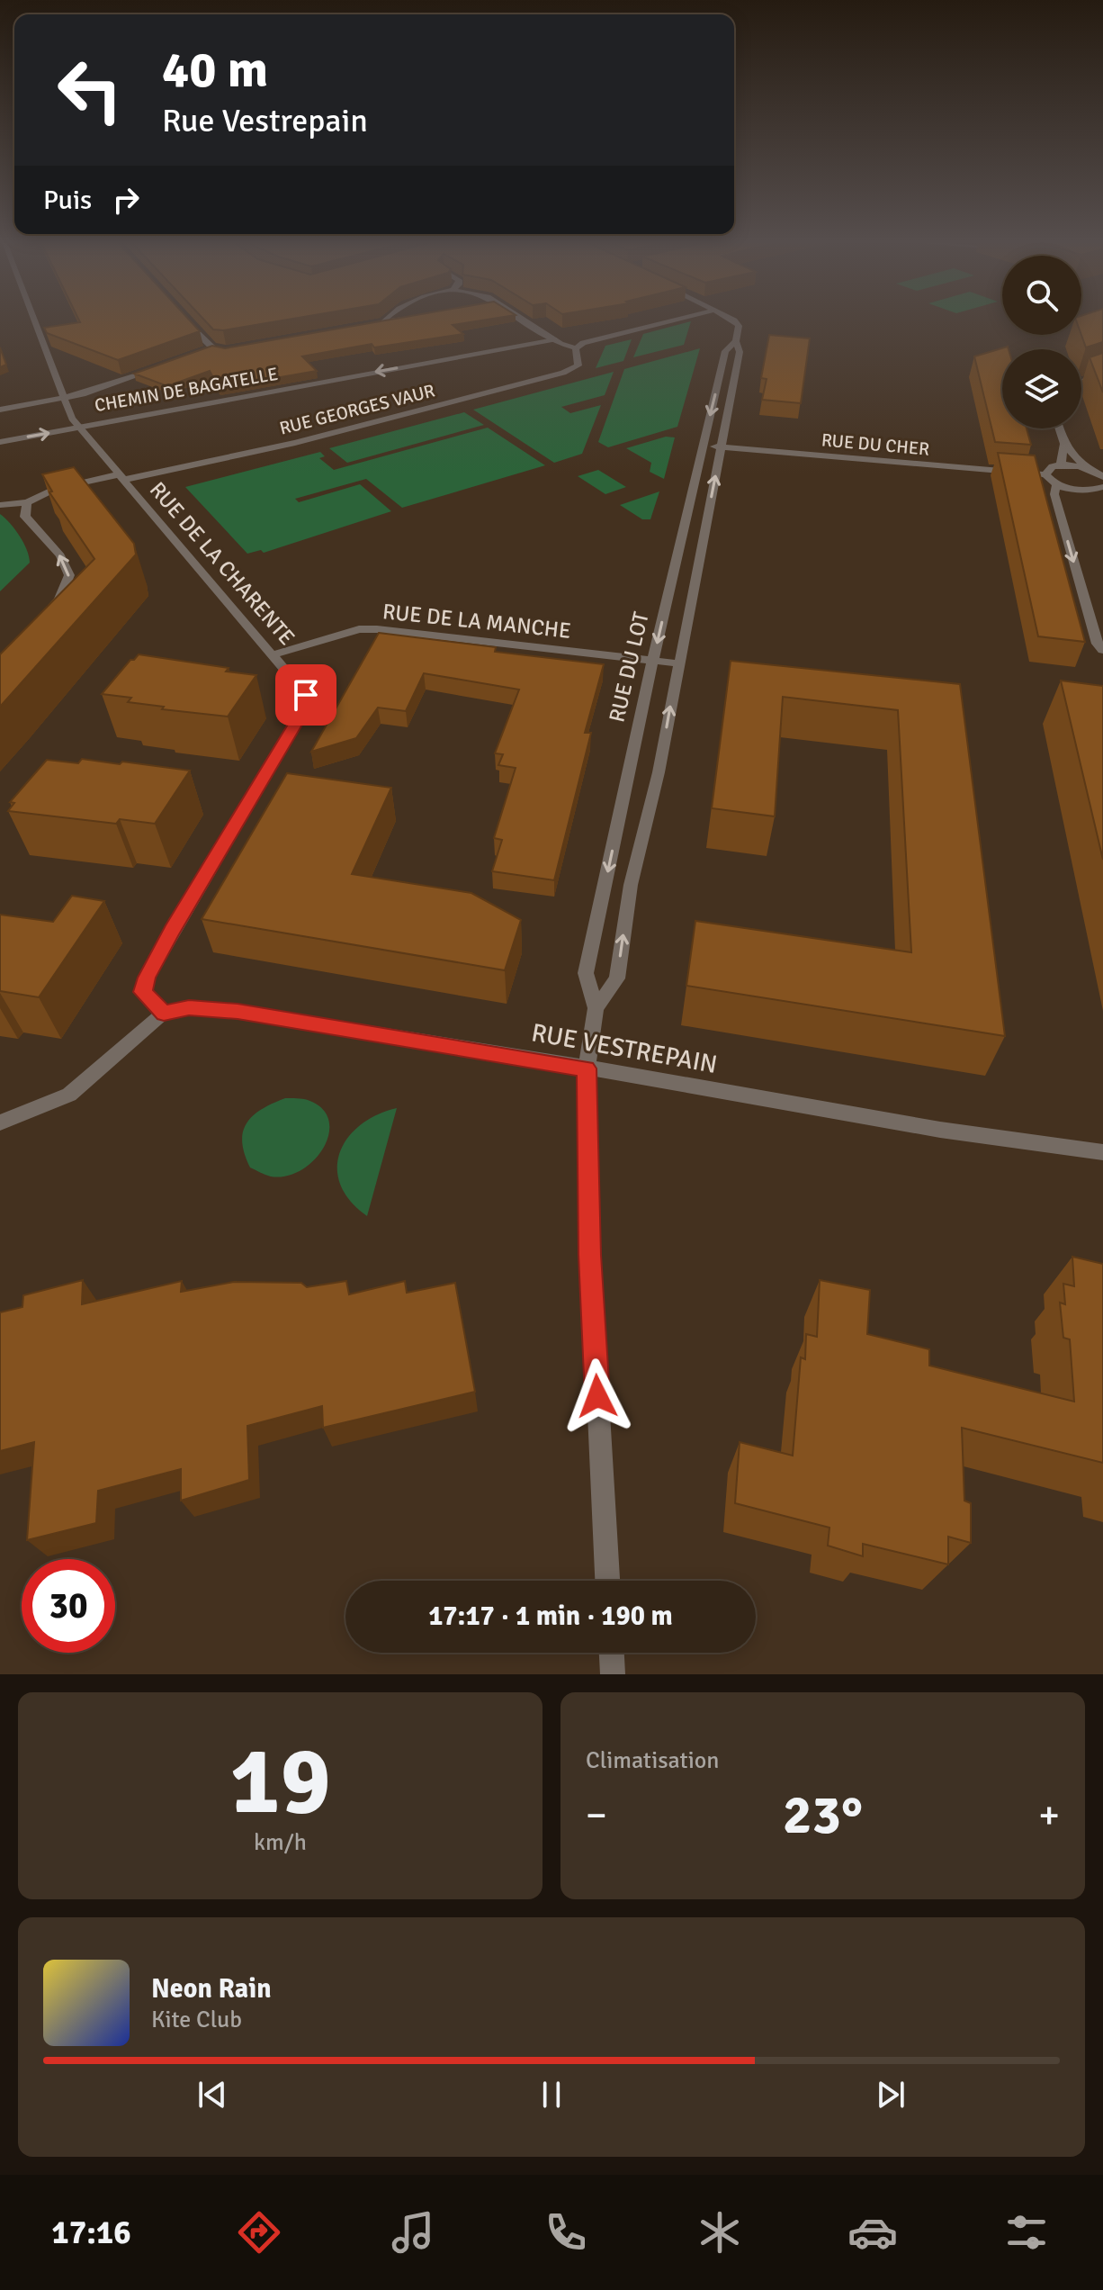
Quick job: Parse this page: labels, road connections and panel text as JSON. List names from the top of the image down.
{
  "streets": {
    "street": [
      "CHEMIN DE BAGATELLE",
      "RUE GEORGES VAUR",
      "RUE DU CHER",
      "RUE DE LA CHARENTE",
      "RUE DE LA MANCHE",
      "RUE DU LOT",
      "RUE VESTREPAIN"
    ]
  },
  "crossings": [
    ["CHEMIN DE BAGATELLE", "RUE DE LA CHARENTE"],
    ["RUE GEORGES VAUR", "RUE DE LA CHARENTE"],
    ["RUE DU CHER", "RUE DU LOT"],
    ["RUE DE LA CHARENTE", "RUE DE LA MANCHE"],
    ["RUE DE LA CHARENTE", "RUE VESTREPAIN"],
    ["RUE DE LA MANCHE", "RUE DU LOT"],
    ["RUE DU LOT", "RUE VESTREPAIN"]
  ],
  "page": {
    "turn": ["40 m", "Rue Vestrepain"],
    "then": "Puis",
    "limit": "30",
    "trip": "17:17 · 1 min · 190 m",
    "tile": [
      ["19", "km/h"],
      "Climatisation"
    ],
    "heat": ["−", "23°", "+"],
    "song": ["Neon Rain", "Kite Club"],
    "tabs": "17:16"
  }
}
